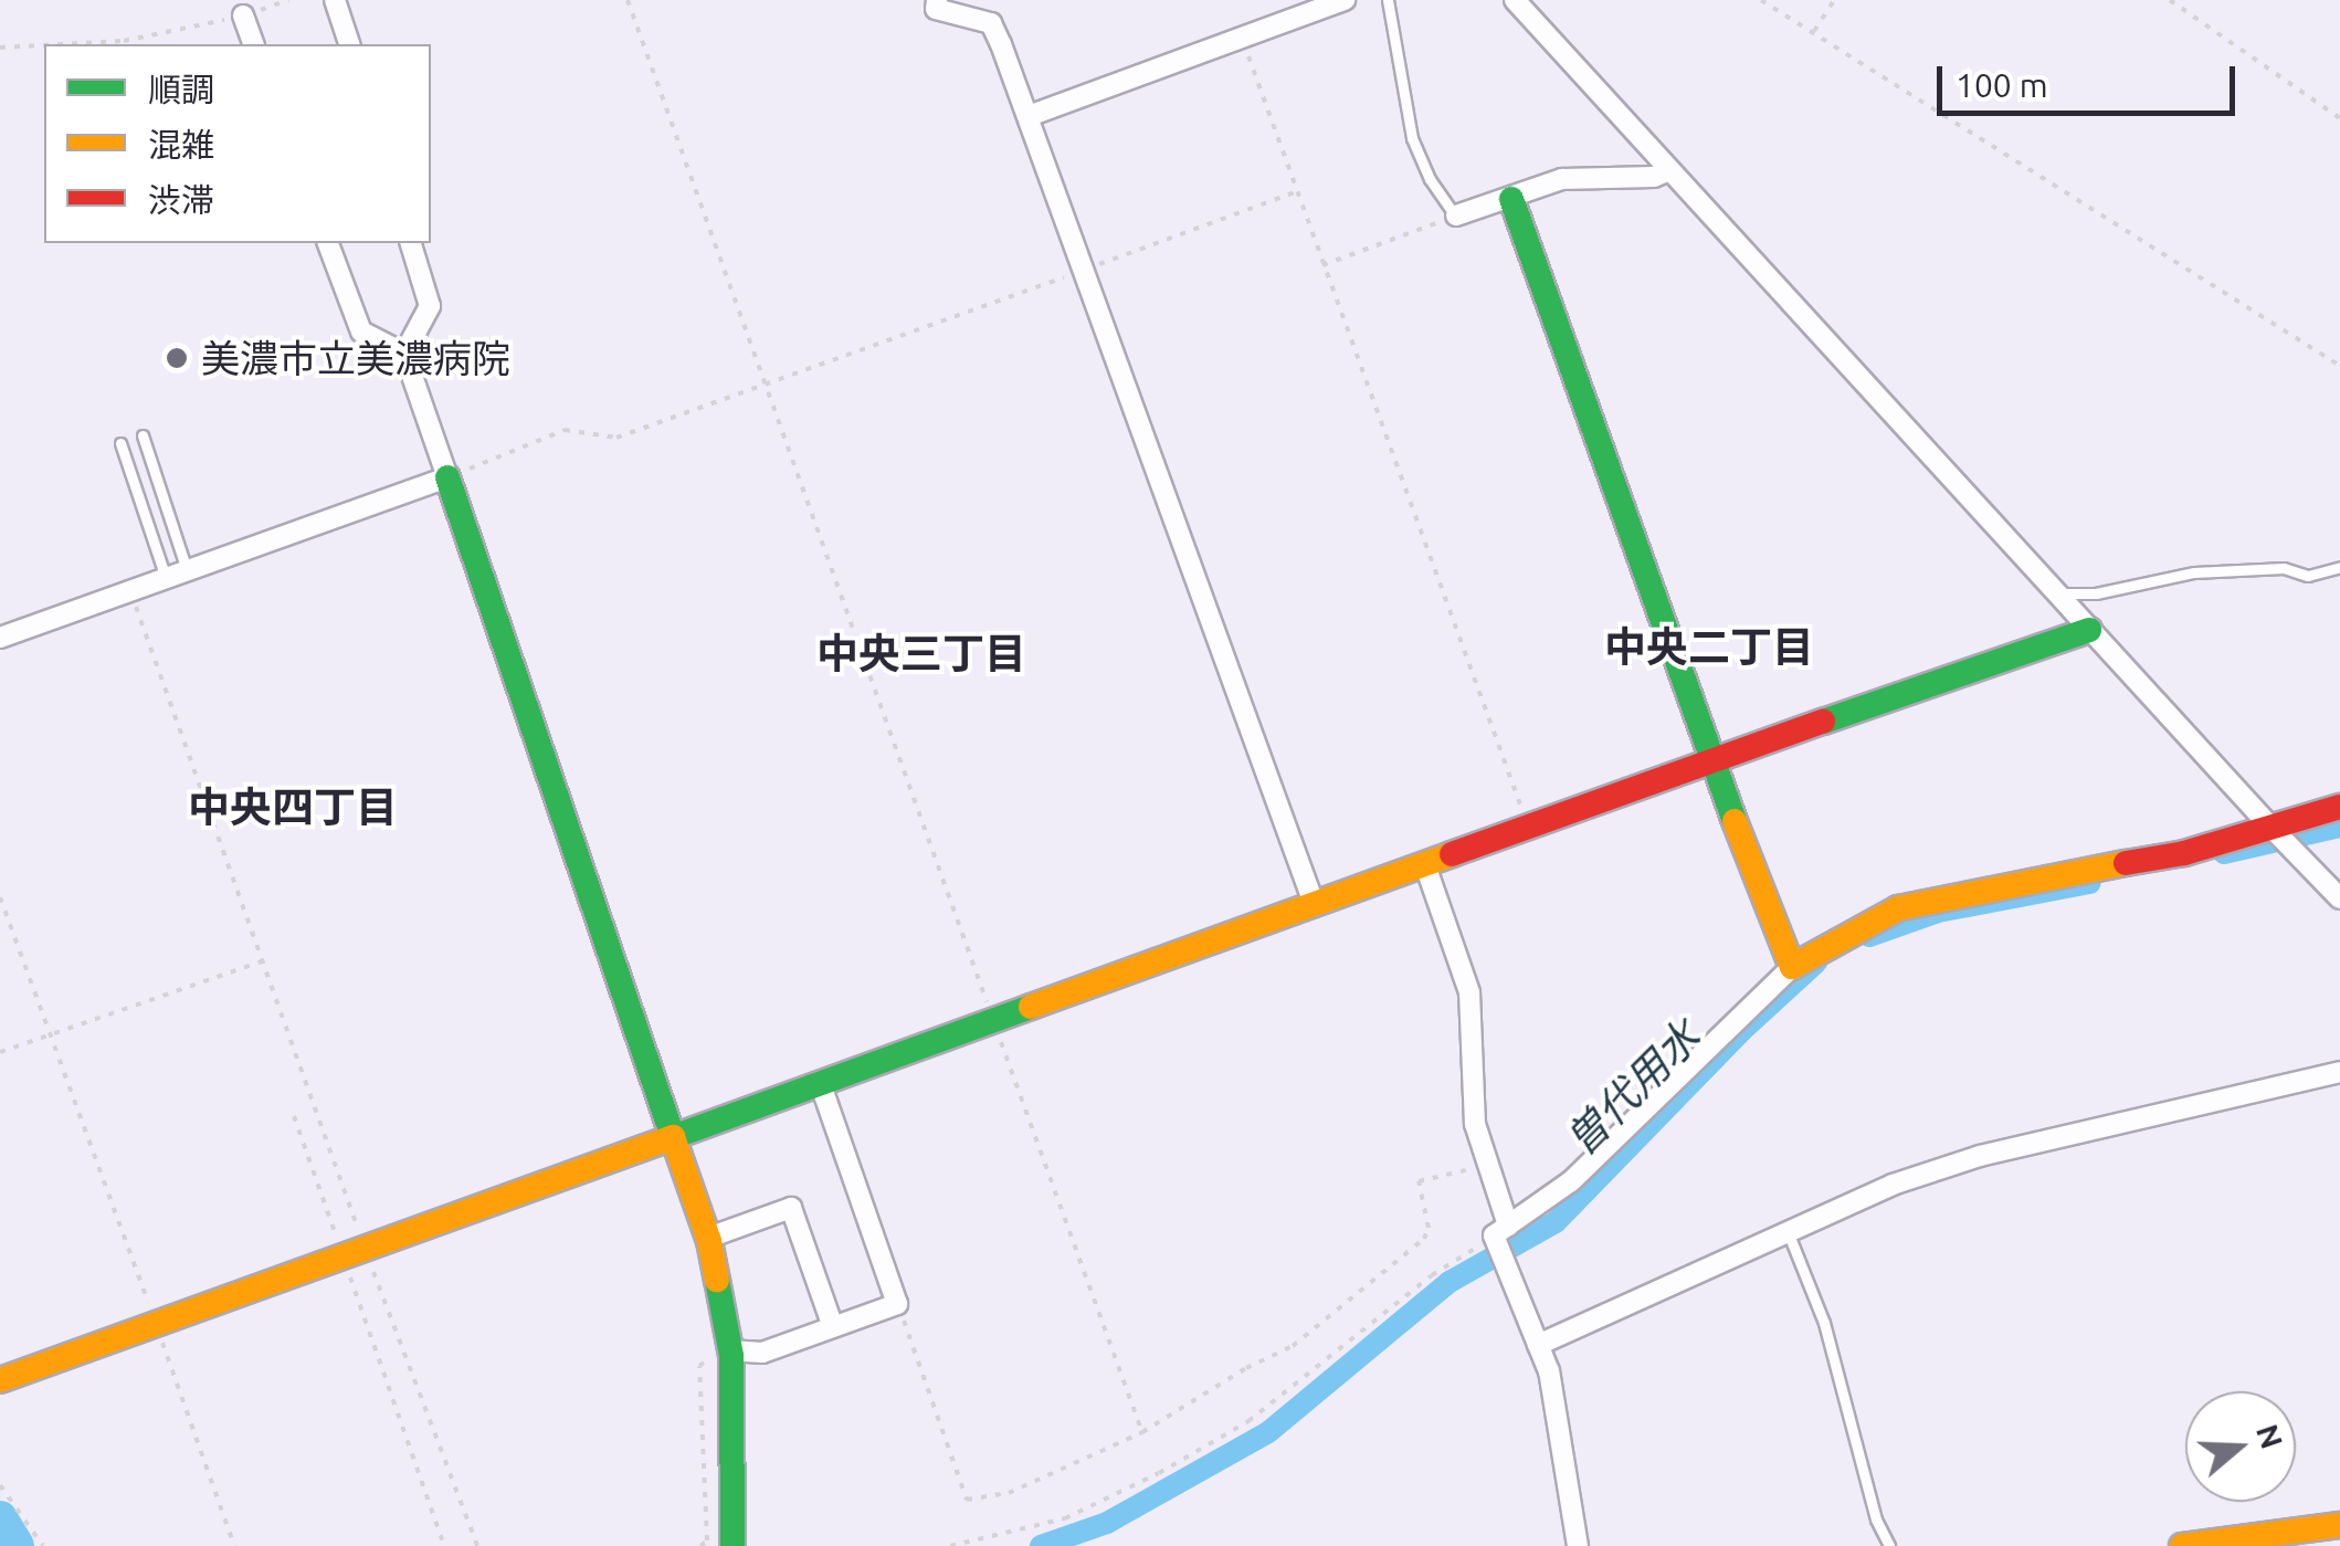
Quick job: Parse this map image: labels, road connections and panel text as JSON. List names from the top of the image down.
{
  "districts": ["中央二丁目", "中央三丁目", "中央四丁目"],
  "water": ["曽代用水"],
  "places": ["美濃市立美濃病院"],
  "legend": ["順調", "混雑", "渋滞"],
  "scale_bar": "100 m",
  "north": "right"
}
